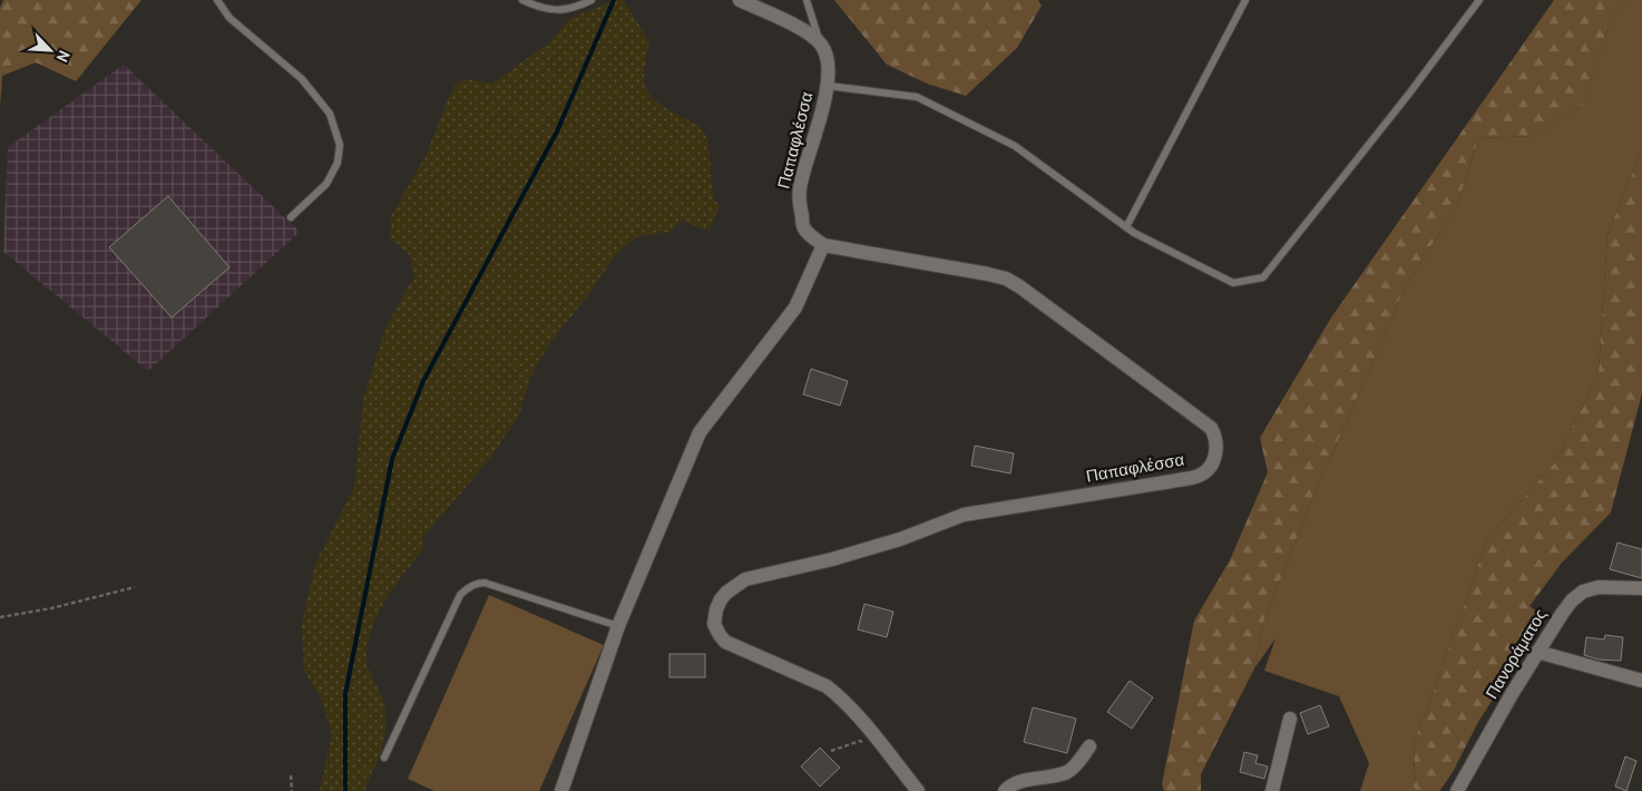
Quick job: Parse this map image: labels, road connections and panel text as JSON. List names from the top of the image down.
{
  "streets": {
    "street": ["Παπαφλέσσα", "Πανοράματος"]
  },
  "north": "bottom right"
}
